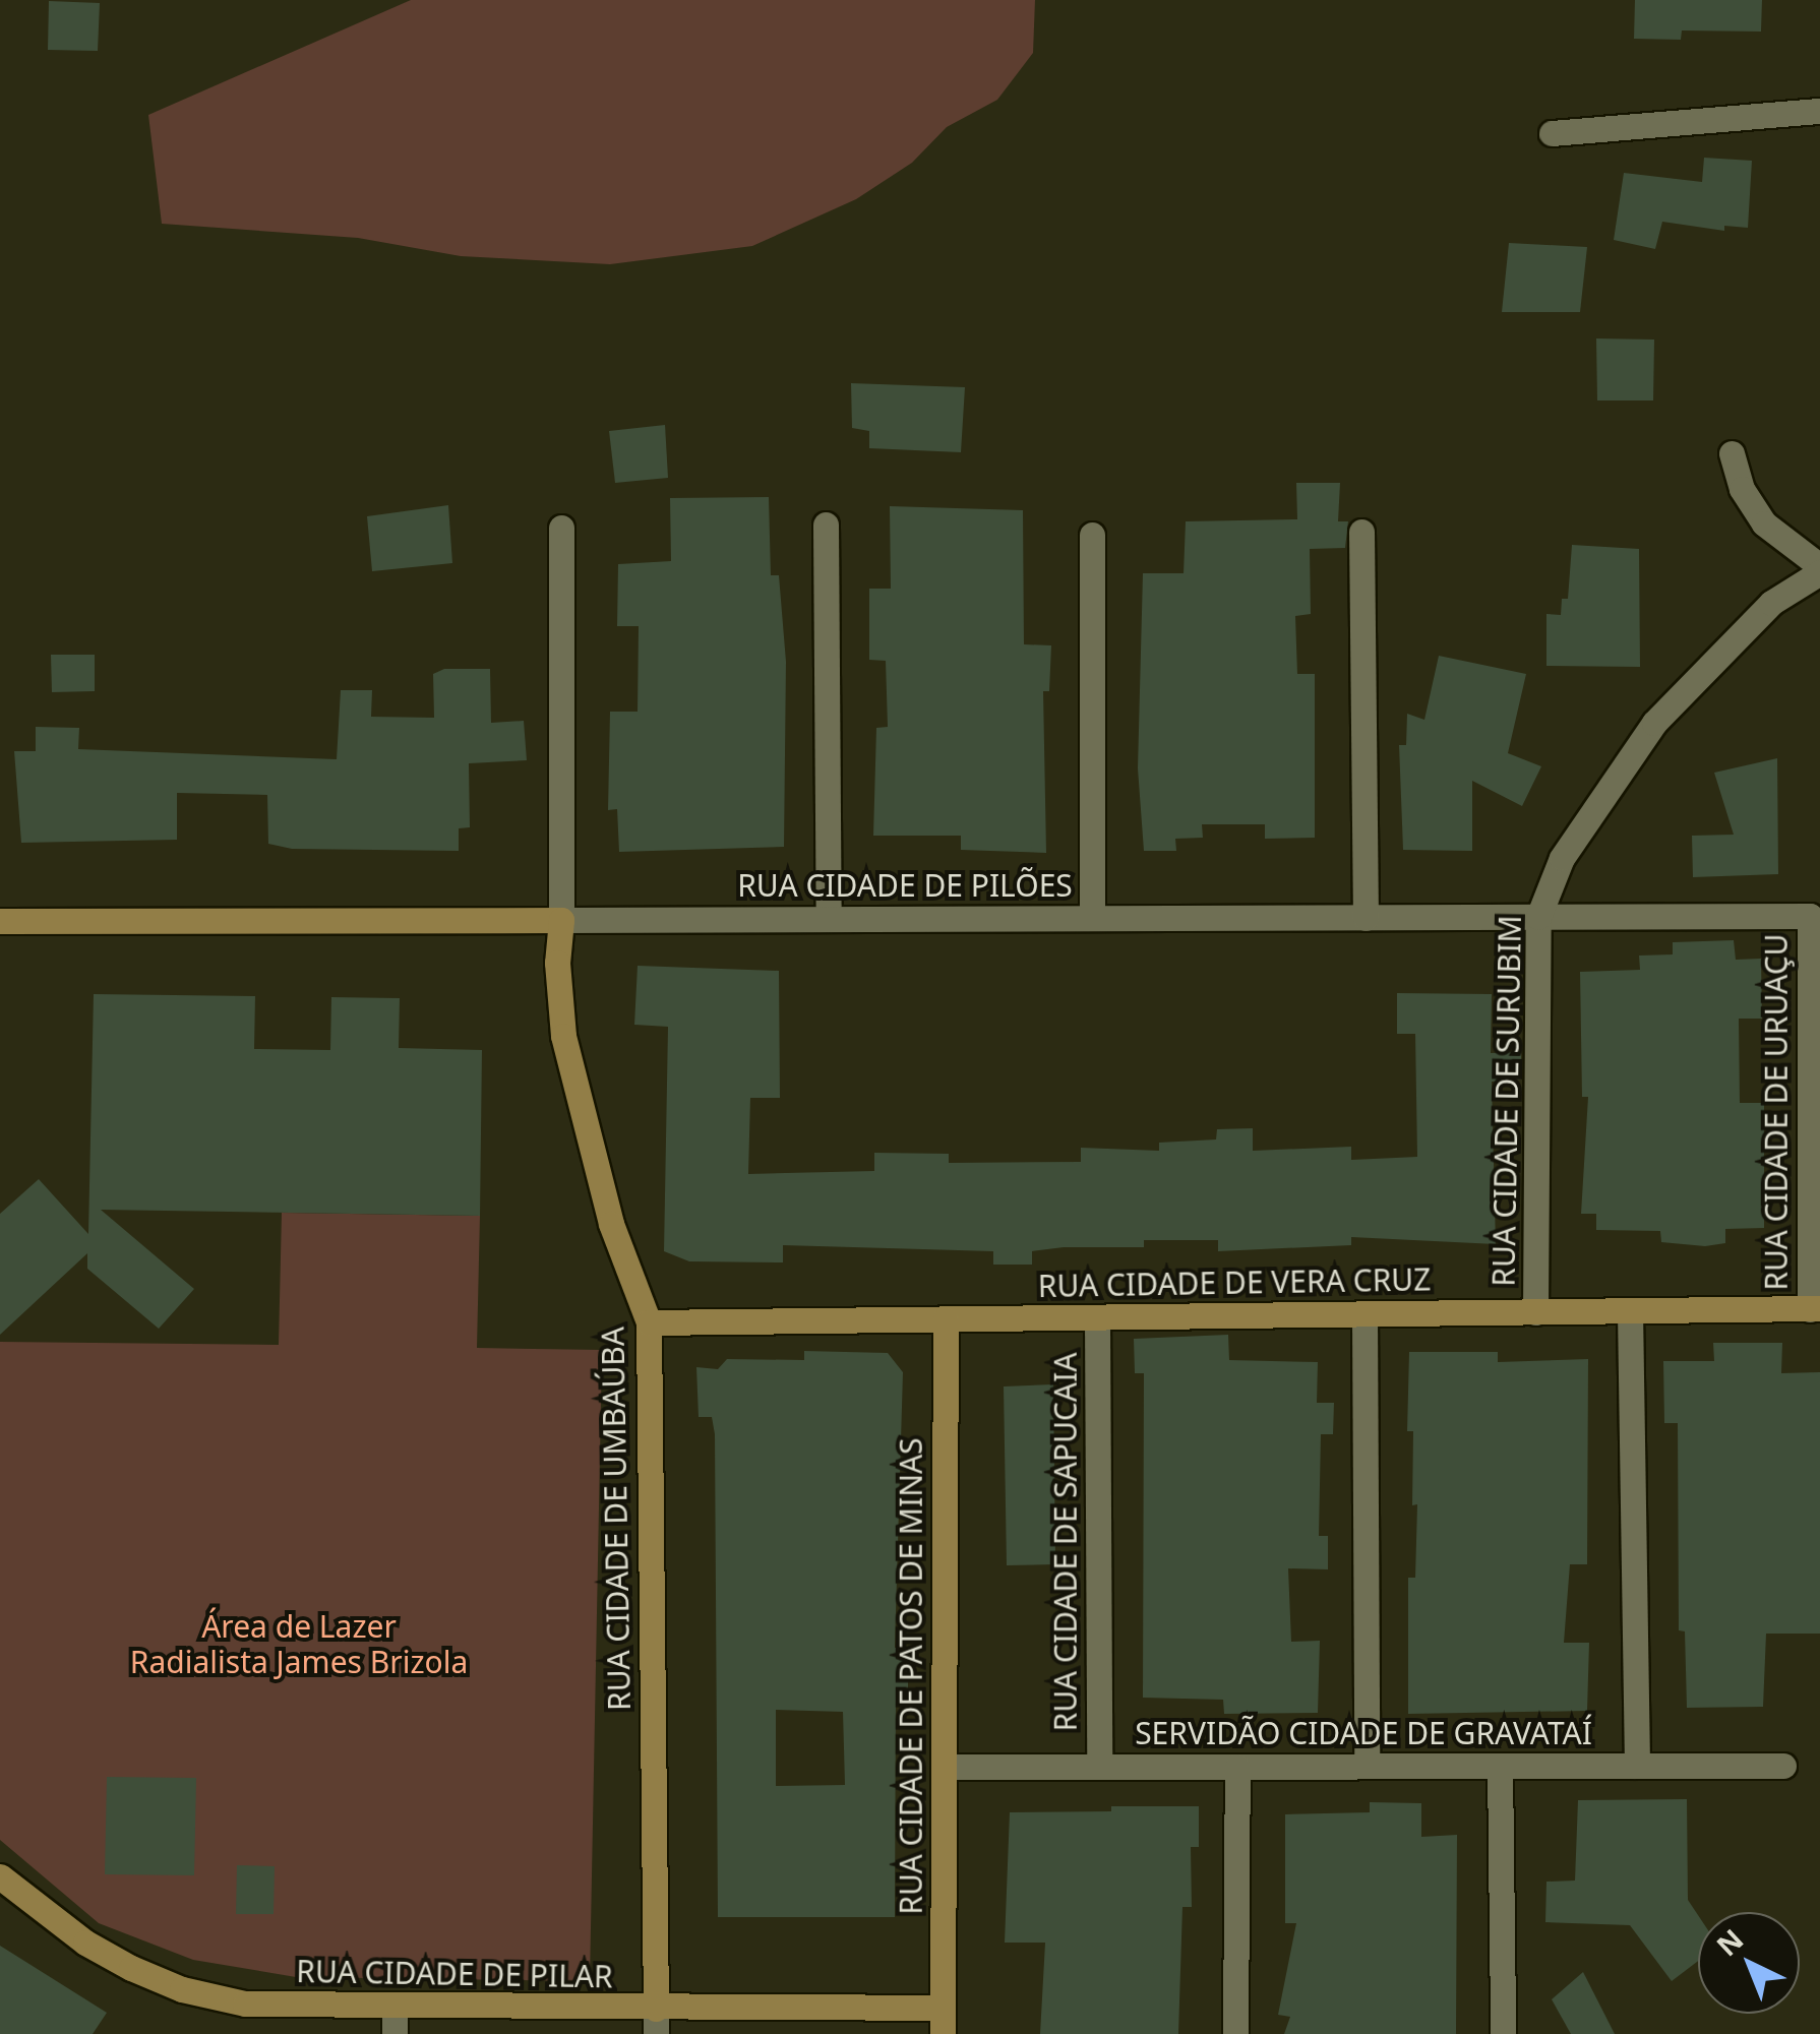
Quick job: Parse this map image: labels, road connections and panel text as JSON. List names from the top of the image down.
{
  "streets": {
    "street": [
      "RUA CIDADE DE PILÕES",
      "RUA CIDADE DE SURUBIM",
      "RUA CIDADE DE URUAÇU",
      "RUA CIDADE DE VERA CRUZ",
      "RUA CIDADE DE UMBAÚBA",
      "RUA CIDADE DE SAPUCAIA",
      "RUA CIDADE DE PATOS DE MINAS",
      "SERVIDÃO CIDADE DE GRAVATAÍ",
      "RUA CIDADE DE PILAR"
    ]
  },
  "crossings": [
    ["RUA CIDADE DE PILÕES", "RUA CIDADE DE SURUBIM"],
    ["RUA CIDADE DE PILÕES", "RUA CIDADE DE URUAÇU"],
    ["RUA CIDADE DE PILÕES", "RUA CIDADE DE UMBAÚBA"],
    ["RUA CIDADE DE SURUBIM", "RUA CIDADE DE VERA CRUZ"],
    ["RUA CIDADE DE URUAÇU", "RUA CIDADE DE VERA CRUZ"],
    ["RUA CIDADE DE VERA CRUZ", "RUA CIDADE DE UMBAÚBA"],
    ["RUA CIDADE DE VERA CRUZ", "RUA CIDADE DE SAPUCAIA"],
    ["RUA CIDADE DE VERA CRUZ", "RUA CIDADE DE PATOS DE MINAS"],
    ["RUA CIDADE DE UMBAÚBA", "RUA CIDADE DE PILAR"],
    ["RUA CIDADE DE SAPUCAIA", "SERVIDÃO CIDADE DE GRAVATAÍ"],
    ["RUA CIDADE DE PATOS DE MINAS", "SERVIDÃO CIDADE DE GRAVATAÍ"],
    ["RUA CIDADE DE PATOS DE MINAS", "RUA CIDADE DE PILAR"]
  ],
  "parks": ["Área de Lazer Radialista James Brizola"],
  "north": "top left"
}
